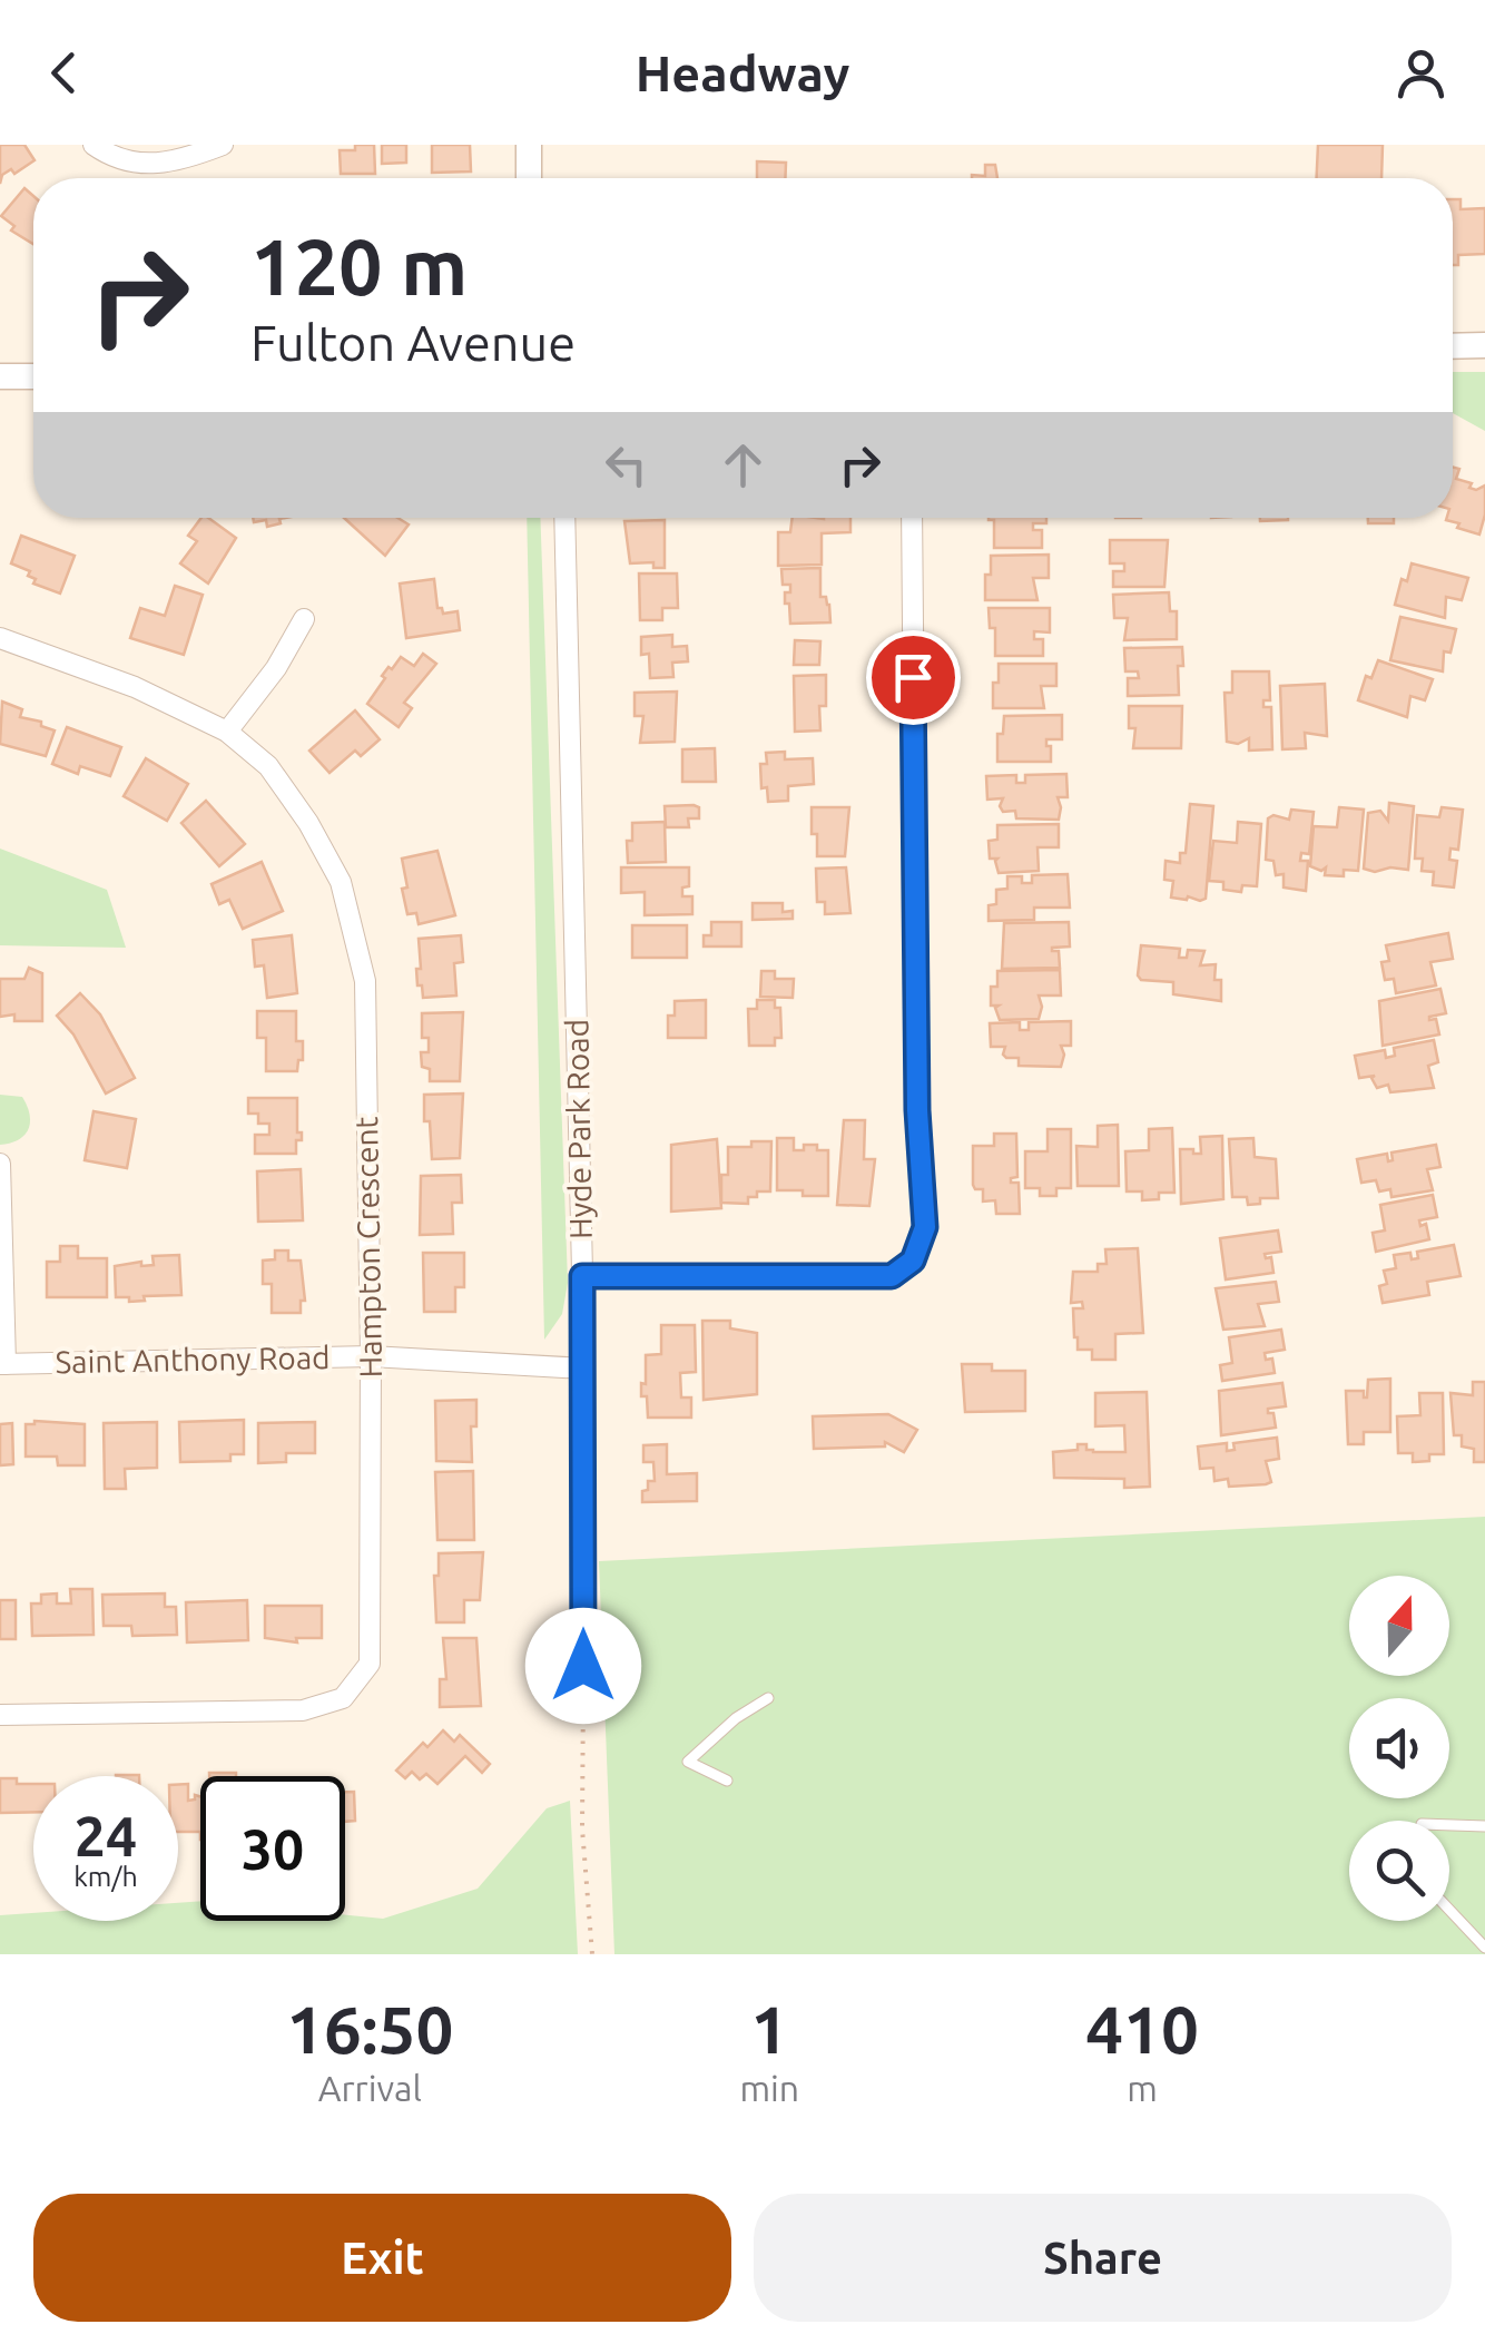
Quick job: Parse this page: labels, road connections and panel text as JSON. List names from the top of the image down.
{
  "streets": {
    "street": ["Hyde Park Road", "Hampton Crescent", "Saint Anthony Road"]
  },
  "crossings": [
    ["Hyde Park Road", "Saint Anthony Road"],
    ["Hampton Crescent", "Saint Anthony Road"]
  ],
  "north": "top",
  "page": {
    "header": "Headway",
    "turn": ["120 m", "Fulton Avenue"],
    "speed": "24 km/h",
    "limit": "30",
    "eta": [
      "16:50",
      "Arrival",
      "1",
      "min",
      "410",
      "m"
    ],
    "buttons": ["Exit", "Share"]
  }
}
